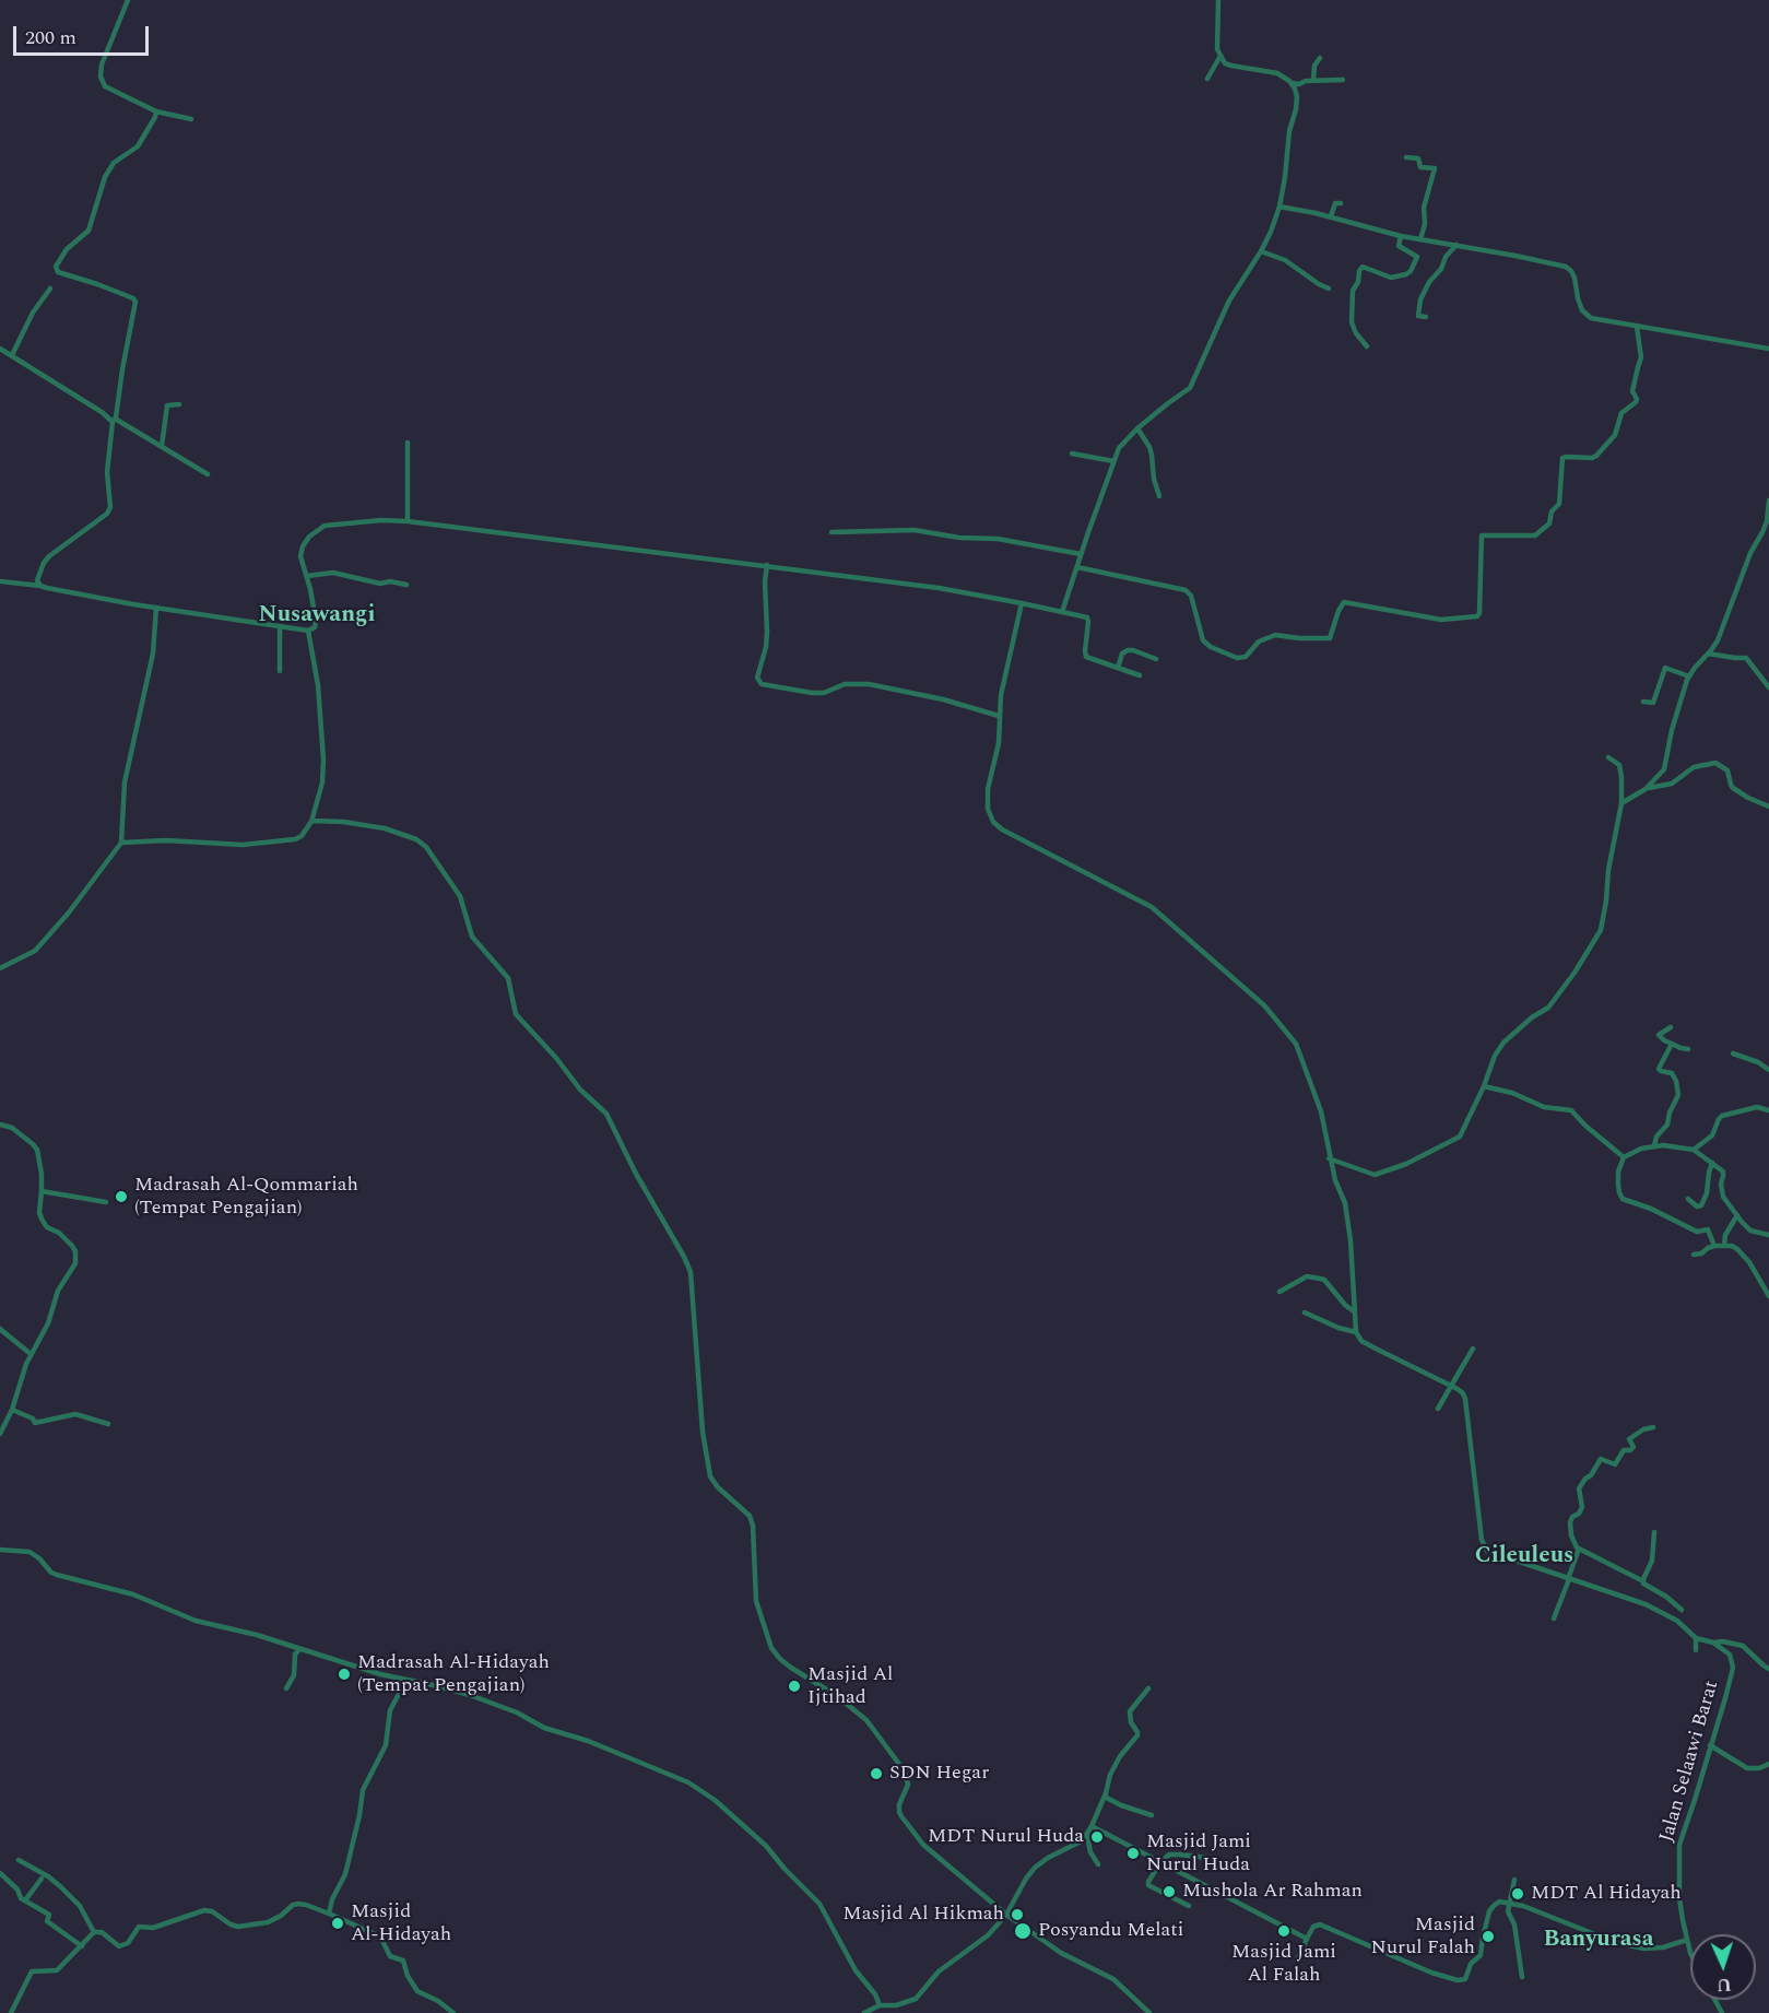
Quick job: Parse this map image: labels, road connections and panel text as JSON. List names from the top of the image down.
{
  "streets": {
    "street": ["Jalan Selaawi Barat"]
  },
  "districts": ["Nusawangi", "Cileuleus", "Banyurasa"],
  "places": [
    "Madrasah Al-Qommariah (Tempat Pengajian)",
    "Madrasah Al-Hidayah (Tempat Pengajian)",
    "Masjid Al Ijtihad",
    "SDN Hegar",
    "MDT Nurul Huda",
    "Masjid Jami Nurul Huda",
    "Mushola Ar Rahman",
    "MDT Al Hidayah",
    "Masjid Al Hikmah",
    "Masjid Al-Hidayah",
    "Posyandu Melati",
    "Masjid Jami Al Falah",
    "Masjid Nurul Falah"
  ],
  "scale_bar": "200 m",
  "north": "bottom"
}
